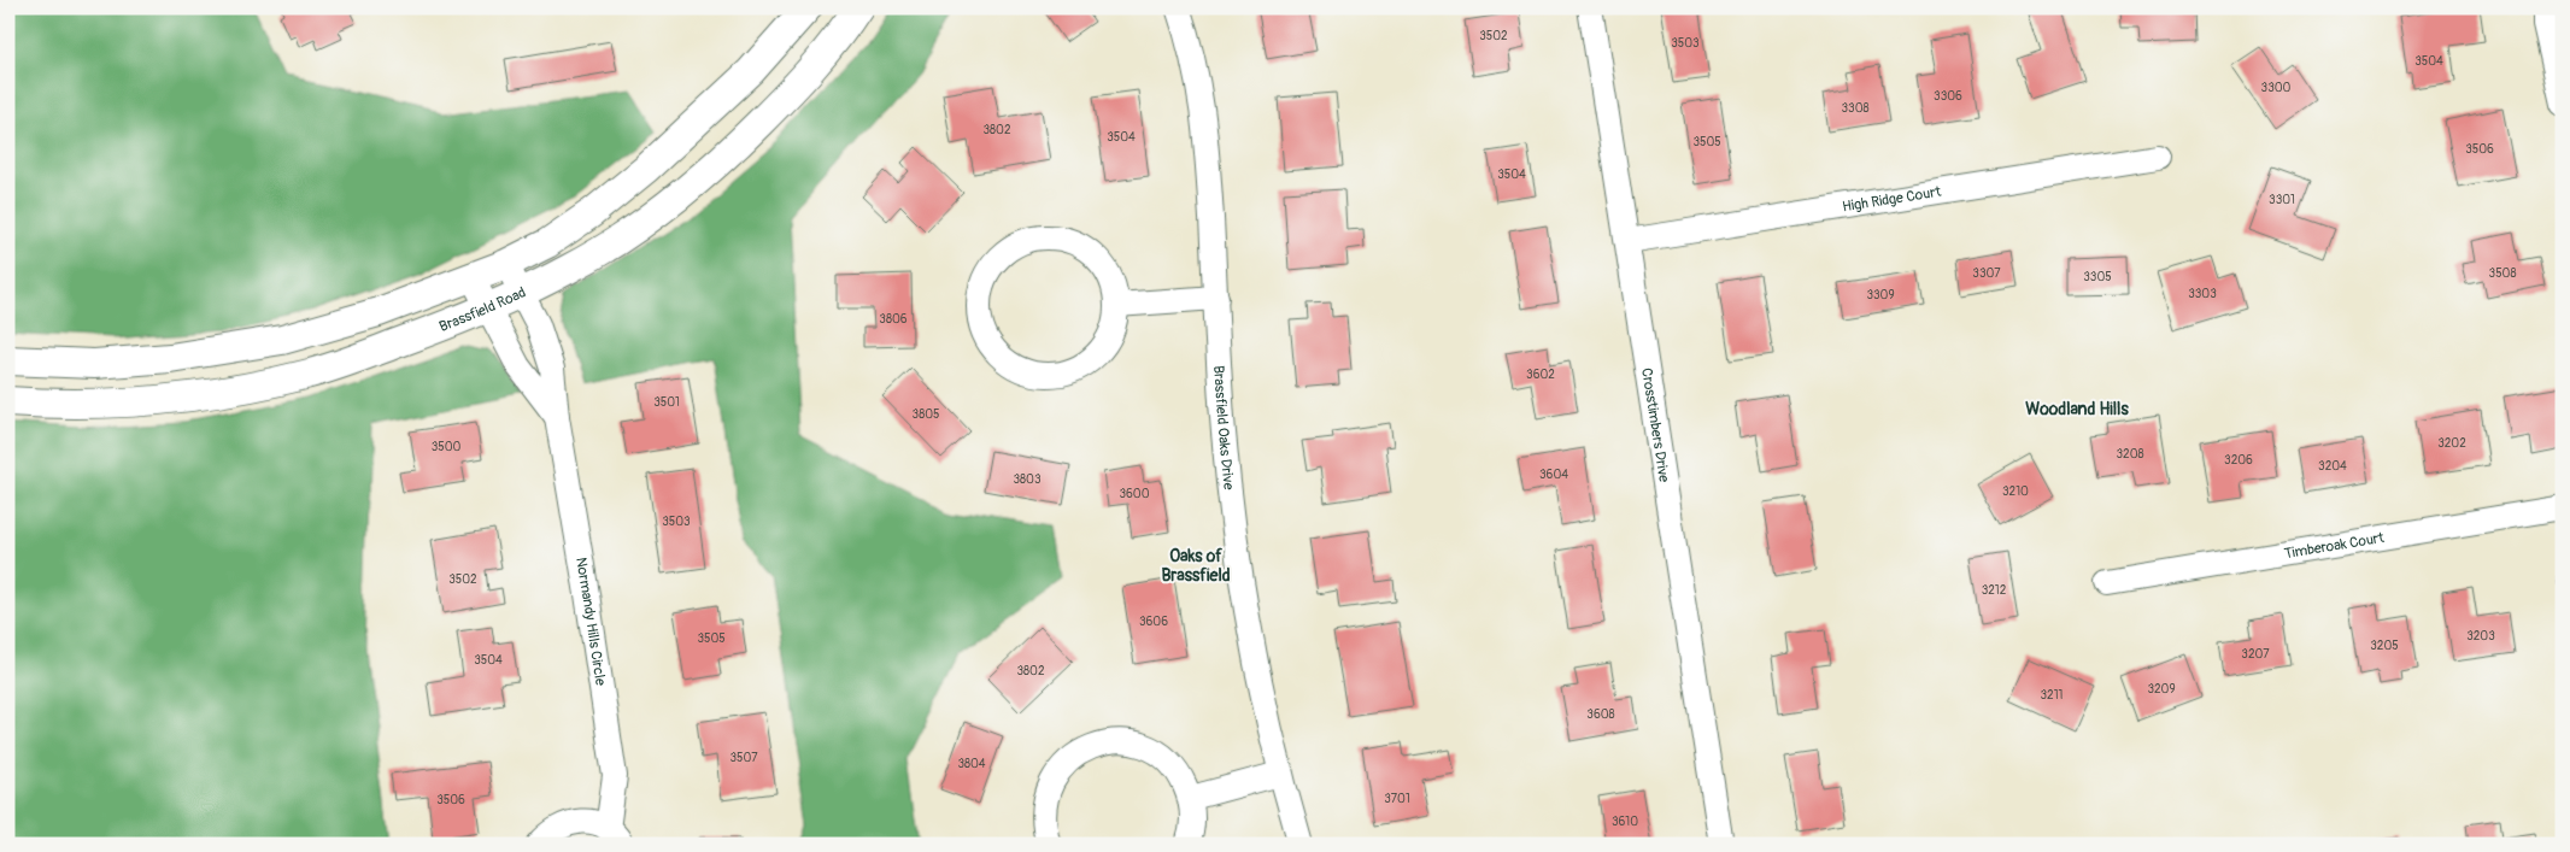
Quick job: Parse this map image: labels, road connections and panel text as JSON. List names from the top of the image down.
{
  "streets": {
    "street": [
      "High Ridge Court",
      "Brassfield Road",
      "Crosstimbers Drive",
      "Brassfield Oaks Drive",
      "Timberoak Court",
      "Normandy Hills Circle"
    ]
  },
  "crossings": [
    ["High Ridge Court", "Crosstimbers Drive"],
    ["Brassfield Road", "Normandy Hills Circle"]
  ],
  "districts": ["Woodland Hills", "Oaks of Brassfield"],
  "house_numbers": [
    "3502",
    "3503",
    "3504",
    "3300",
    "3306",
    "3308",
    "3802",
    "3504",
    "3505",
    "3506",
    "3504",
    "3301",
    "3307",
    "3508",
    "3305",
    "3303",
    "3309",
    "3806",
    "3602",
    "3501",
    "3805",
    "3202",
    "3500",
    "3208",
    "3206",
    "3204",
    "3604",
    "3803",
    "3210",
    "3600",
    "3503",
    "3502",
    "3212",
    "3606",
    "3203",
    "3505",
    "3205",
    "3207",
    "3504",
    "3802",
    "3209",
    "3211",
    "3608",
    "3507",
    "3804",
    "3701",
    "3506",
    "3610"
  ]
}
